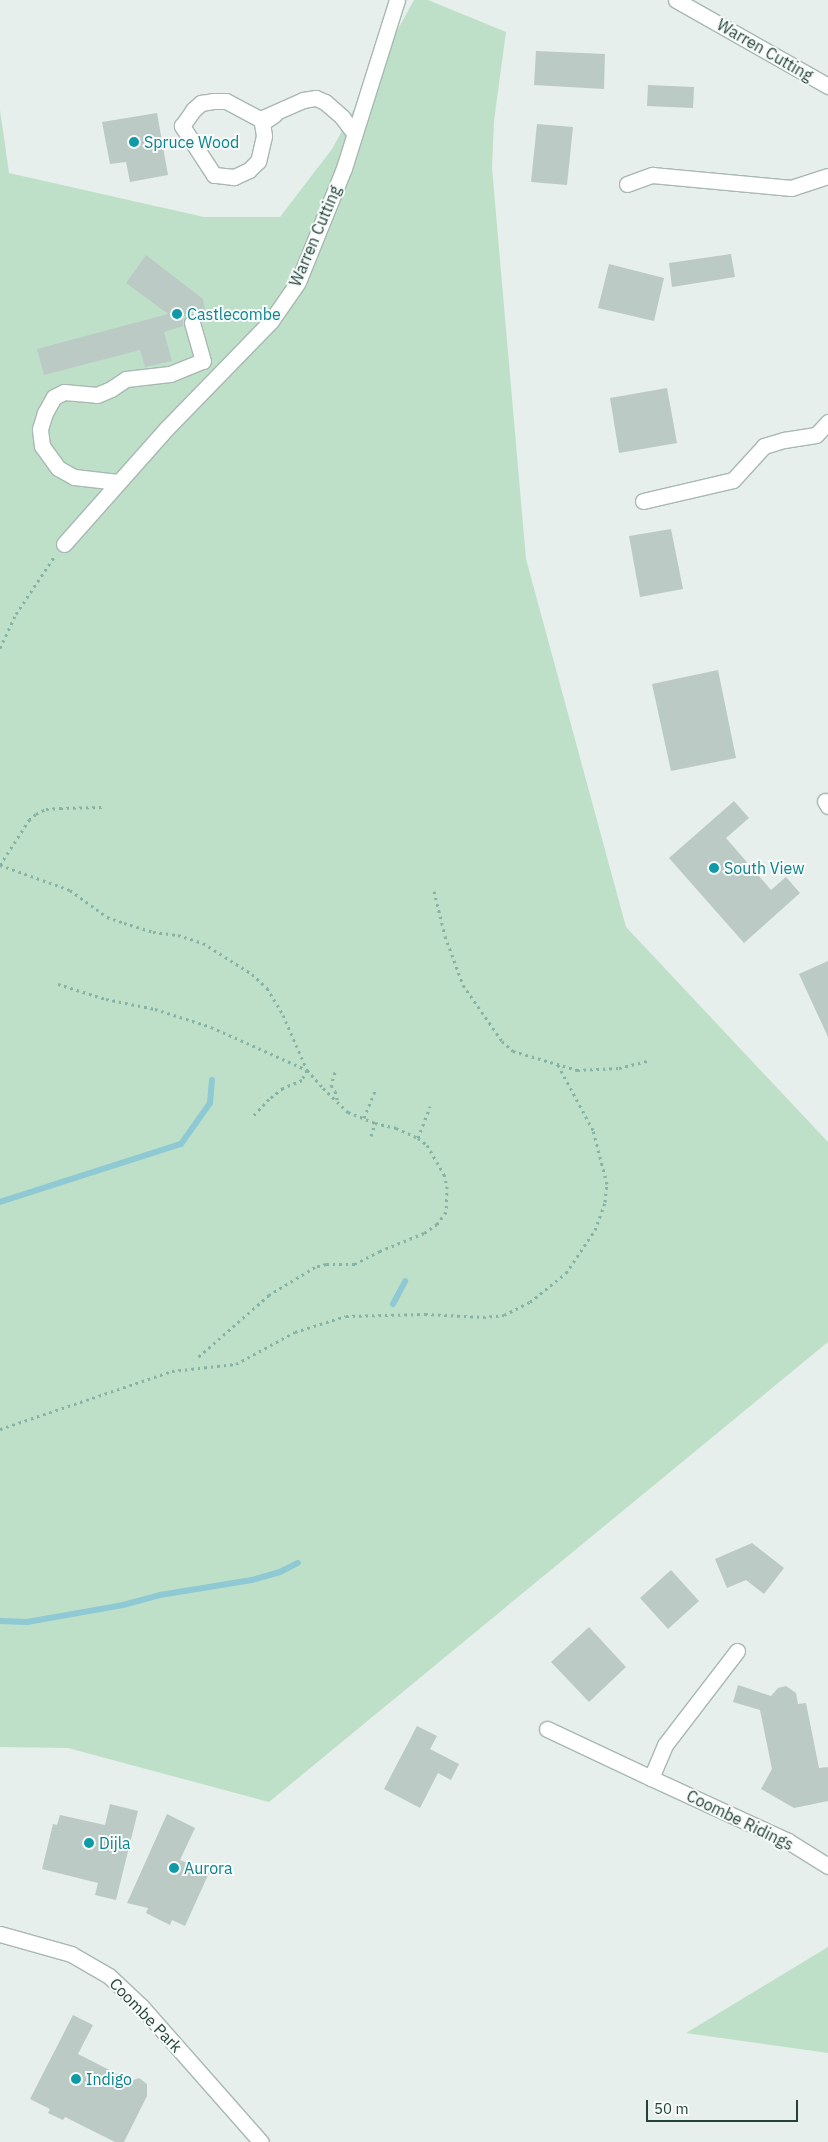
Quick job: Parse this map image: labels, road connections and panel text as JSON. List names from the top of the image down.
{
  "streets": {
    "street": ["Warren Cutting", "Coombe Ridings", "Coombe Park"]
  },
  "places": [
    "Spruce Wood",
    "Castlecombe",
    "South View",
    "Dijla",
    "Aurora",
    "Indigo"
  ],
  "scale_bar": "50 m"
}
